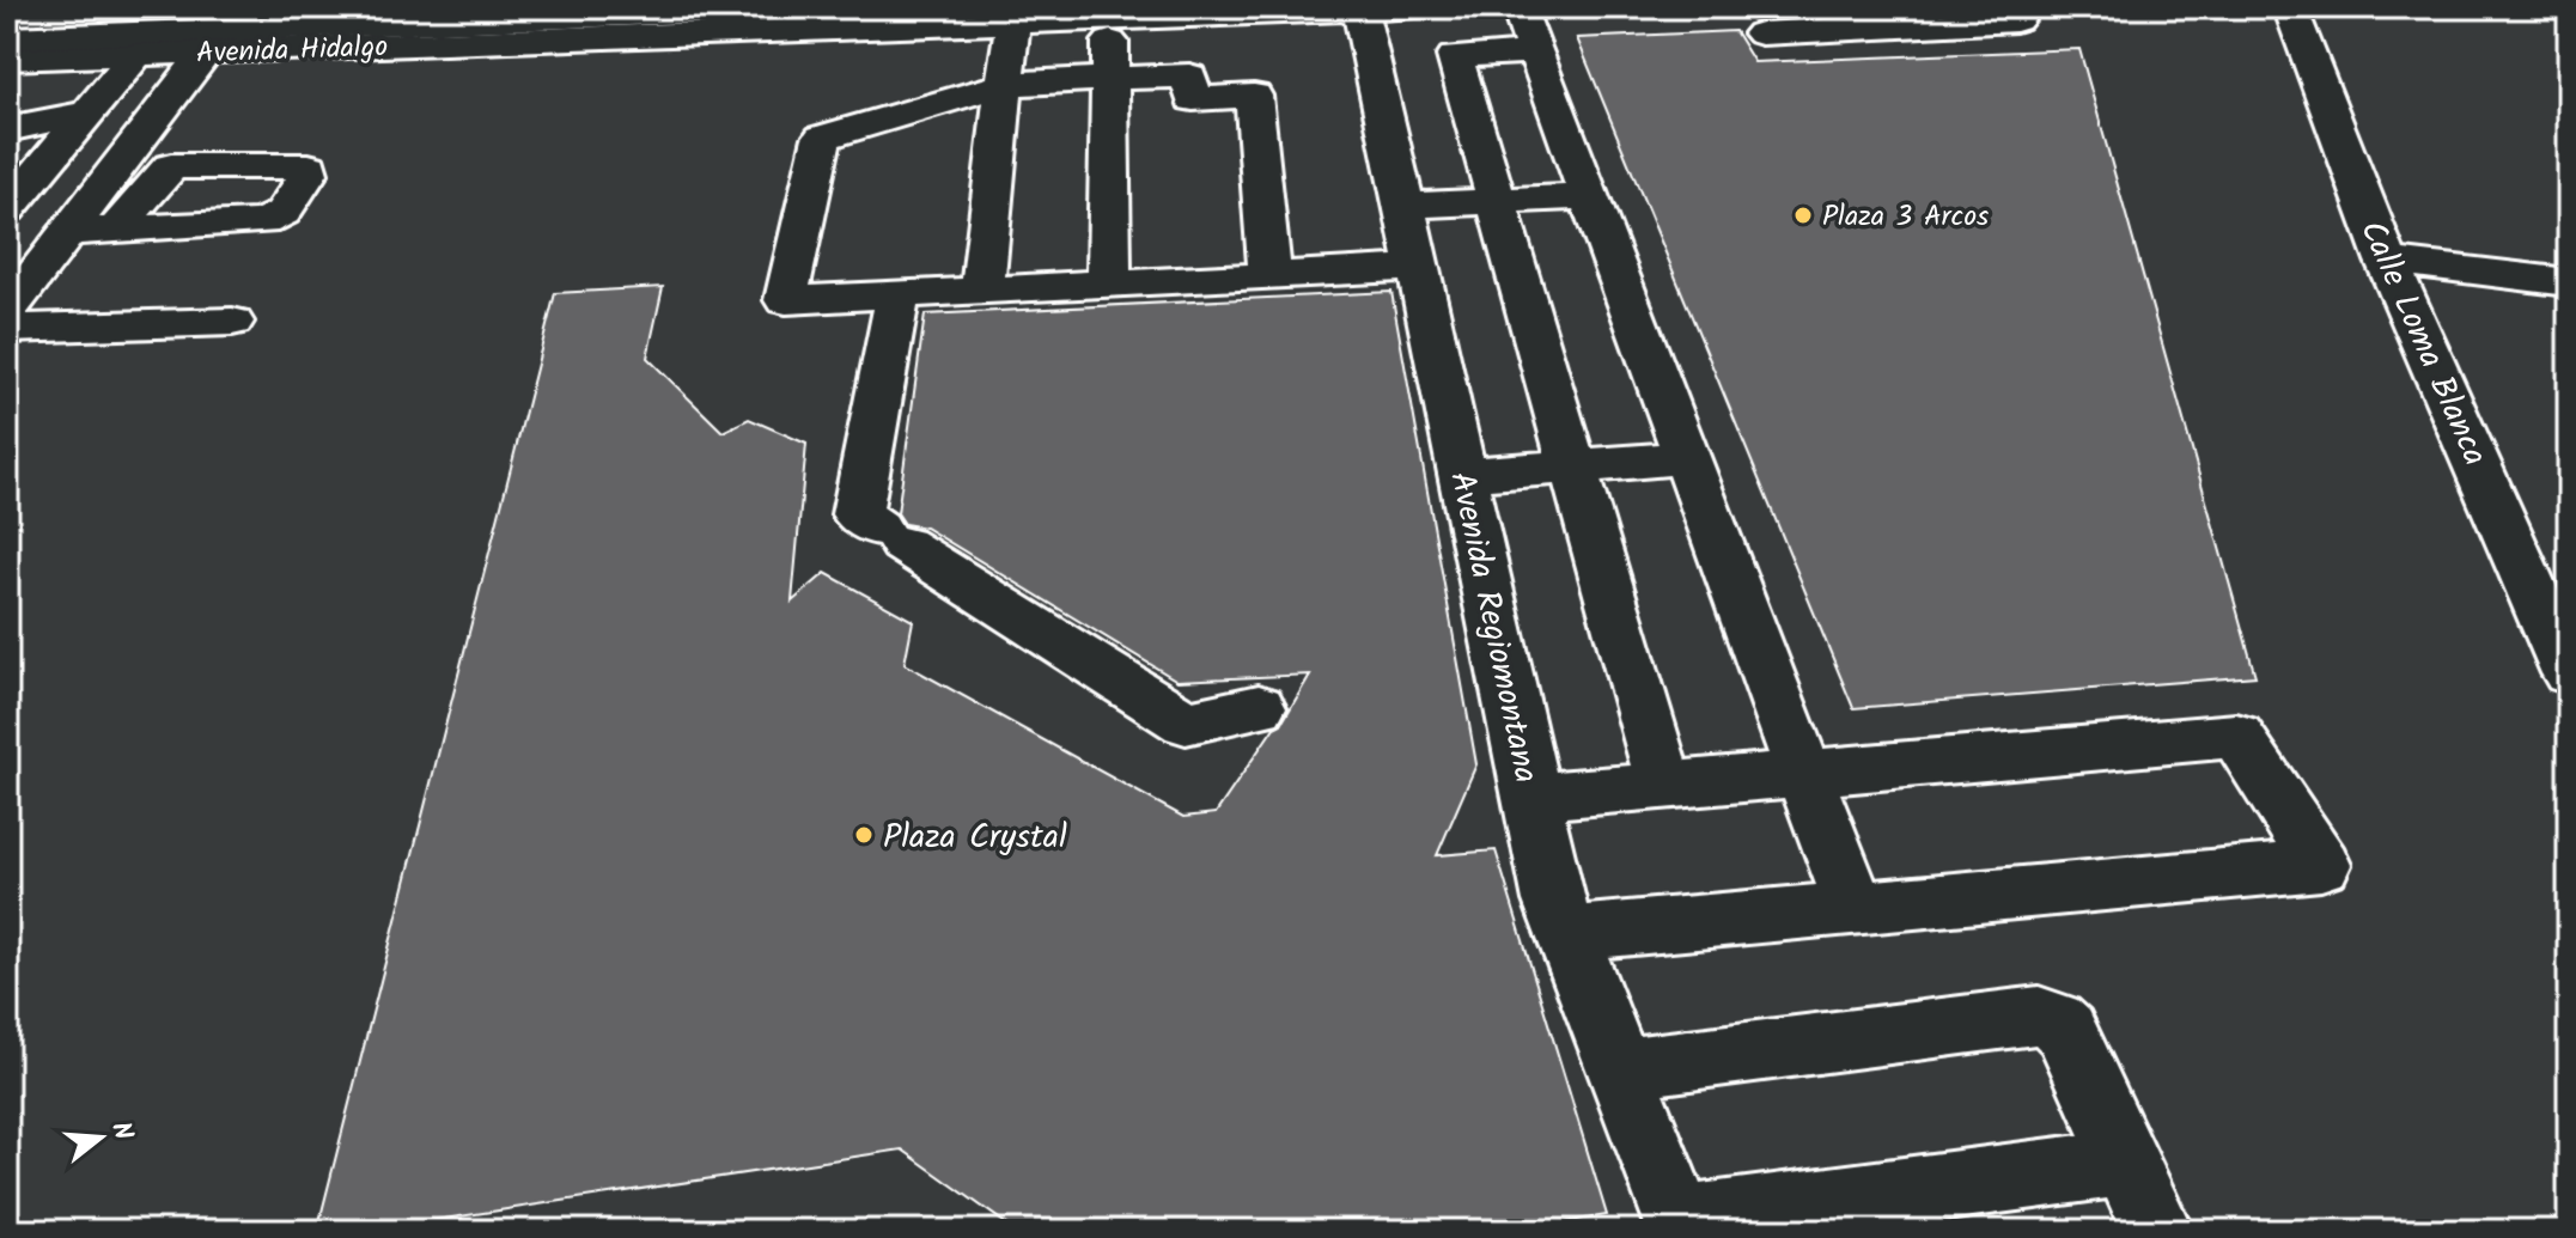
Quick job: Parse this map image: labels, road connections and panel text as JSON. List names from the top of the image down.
{
  "streets": {
    "street": ["Avenida Hidalgo", "Calle Loma Blanca", "Avenida Regiomontana"]
  },
  "crossings": [
    ["Avenida Hidalgo", "Avenida Regiomontana"]
  ],
  "places": ["Plaza 3 Arcos", "Plaza Crystal"],
  "north": "right"
}
